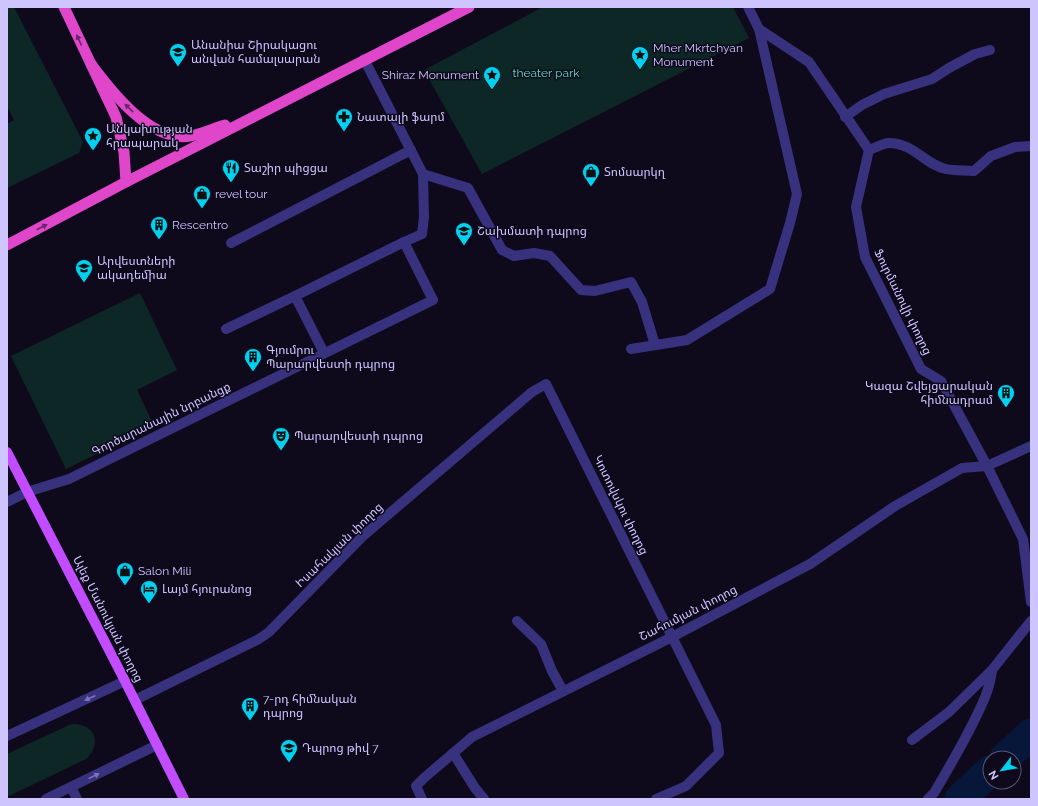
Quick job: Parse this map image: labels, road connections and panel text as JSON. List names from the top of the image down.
{
  "streets": {
    "main road": ["Ալեք Մանուկյան փողոց"],
    "street": [
      "Ֆուրմանովի փողոց",
      "Գործարանային նրբանցք",
      "Կոտովսկու փողոց",
      "Իսահակյան փողոց",
      "Շահումյան փողոց"
    ]
  },
  "crossings": [
    ["Ֆուրմանովի փողոց", "Շահումյան փողոց"],
    ["Գործարանային նրբանցք", "Ալեք Մանուկյան փողոց"],
    ["Կոտովսկու փողոց", "Իսահակյան փողոց"],
    ["Կոտովսկու փողոց", "Շահումյան փողոց"],
    ["Իսահակյան փողոց", "Ալեք Մանուկյան փողոց"]
  ],
  "parks": ["theater park"],
  "places": {
    "school or university": [
      "Անանիա Շիրակացու անվան համալսարան",
      "Շախմատի դպրոց",
      "Արվեստների ակադեմիա",
      "Դպրոց թիվ 7"
    ],
    "place": ["Mher Mkrtchyan Monument", "Shiraz Monument", "Անկախության հրապարակ"],
    "pharmacy": ["Նատալի ֆարմ"],
    "restaurant": ["Տաշիր պիցցա"],
    "shop": ["Տոմսարկղ", "revel tour", "Salon Mili"],
    "building": [
      "Rescentro",
      "Գյումրու Պարարվեստի դպրոց",
      "Կազա Շվեյցարական հիմնադրամ",
      "7-րդ հիմնական դպրոց"
    ],
    "theatre": ["Պարարվեստի դպրոց"],
    "hotel": ["Լայմ հյուրանոց"]
  },
  "north": "bottom left"
}
